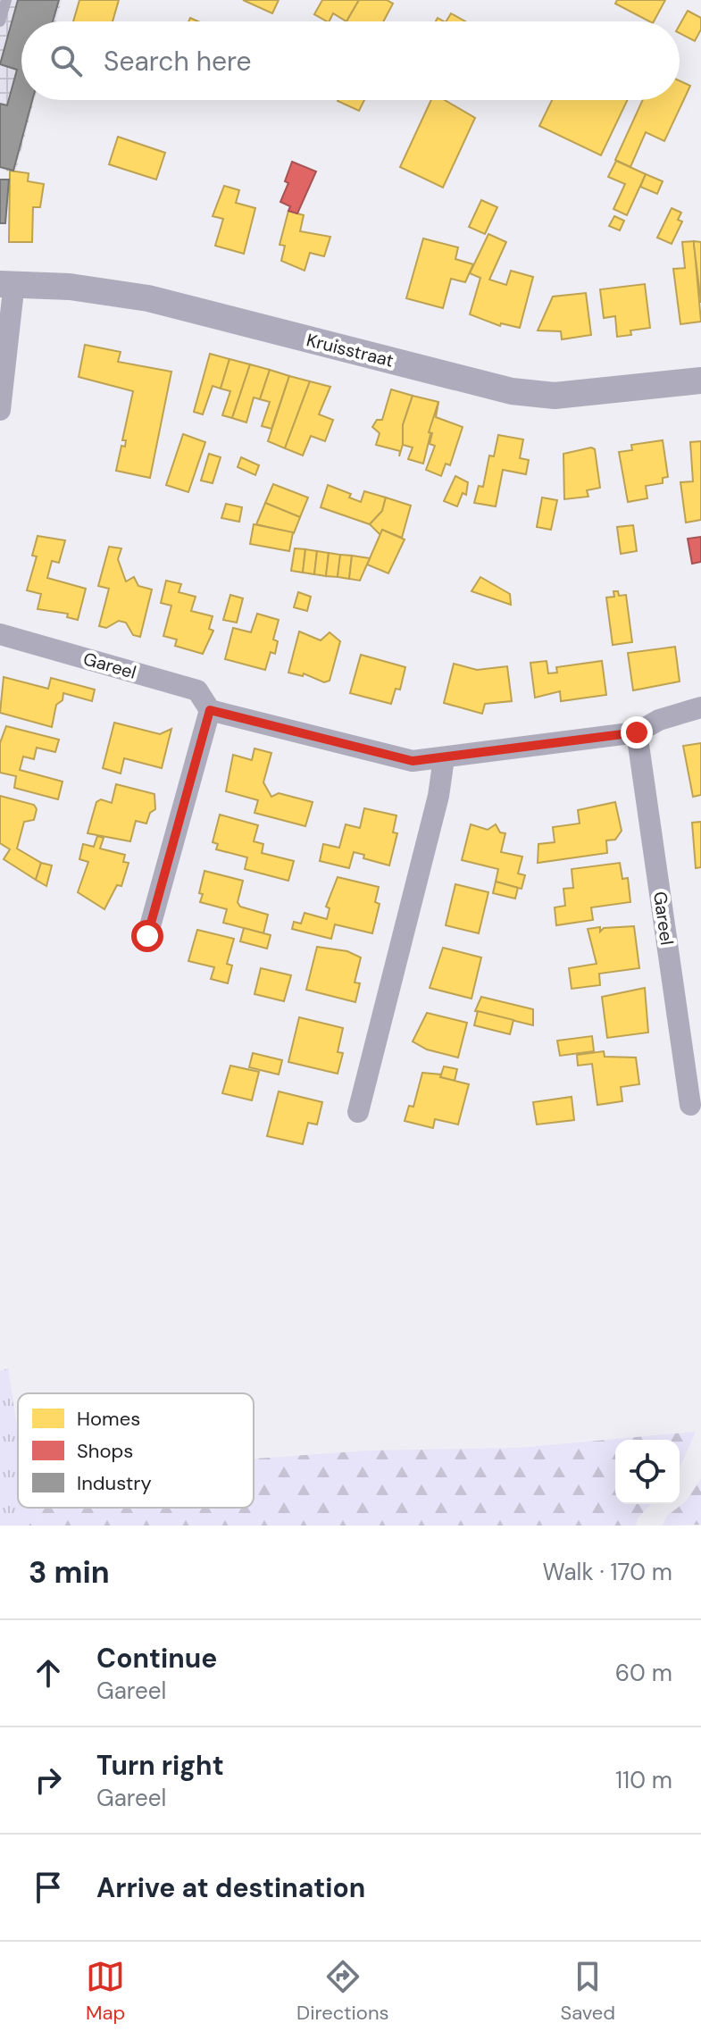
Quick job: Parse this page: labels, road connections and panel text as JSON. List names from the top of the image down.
{
  "streets": {
    "street": ["Kruisstraat", "Gareel"]
  },
  "legend": ["Homes", "Shops", "Industry"],
  "page": {
    "search": "Search here",
    "heading": ["3 min", "Walk · 170 m"],
    "list": [
      ["Continue", "Gareel", "60 m"],
      ["Turn right", "Gareel", "110 m"],
      "Arrive at destination"
    ],
    "nav": ["Map", "Directions", "Saved"]
  }
}
